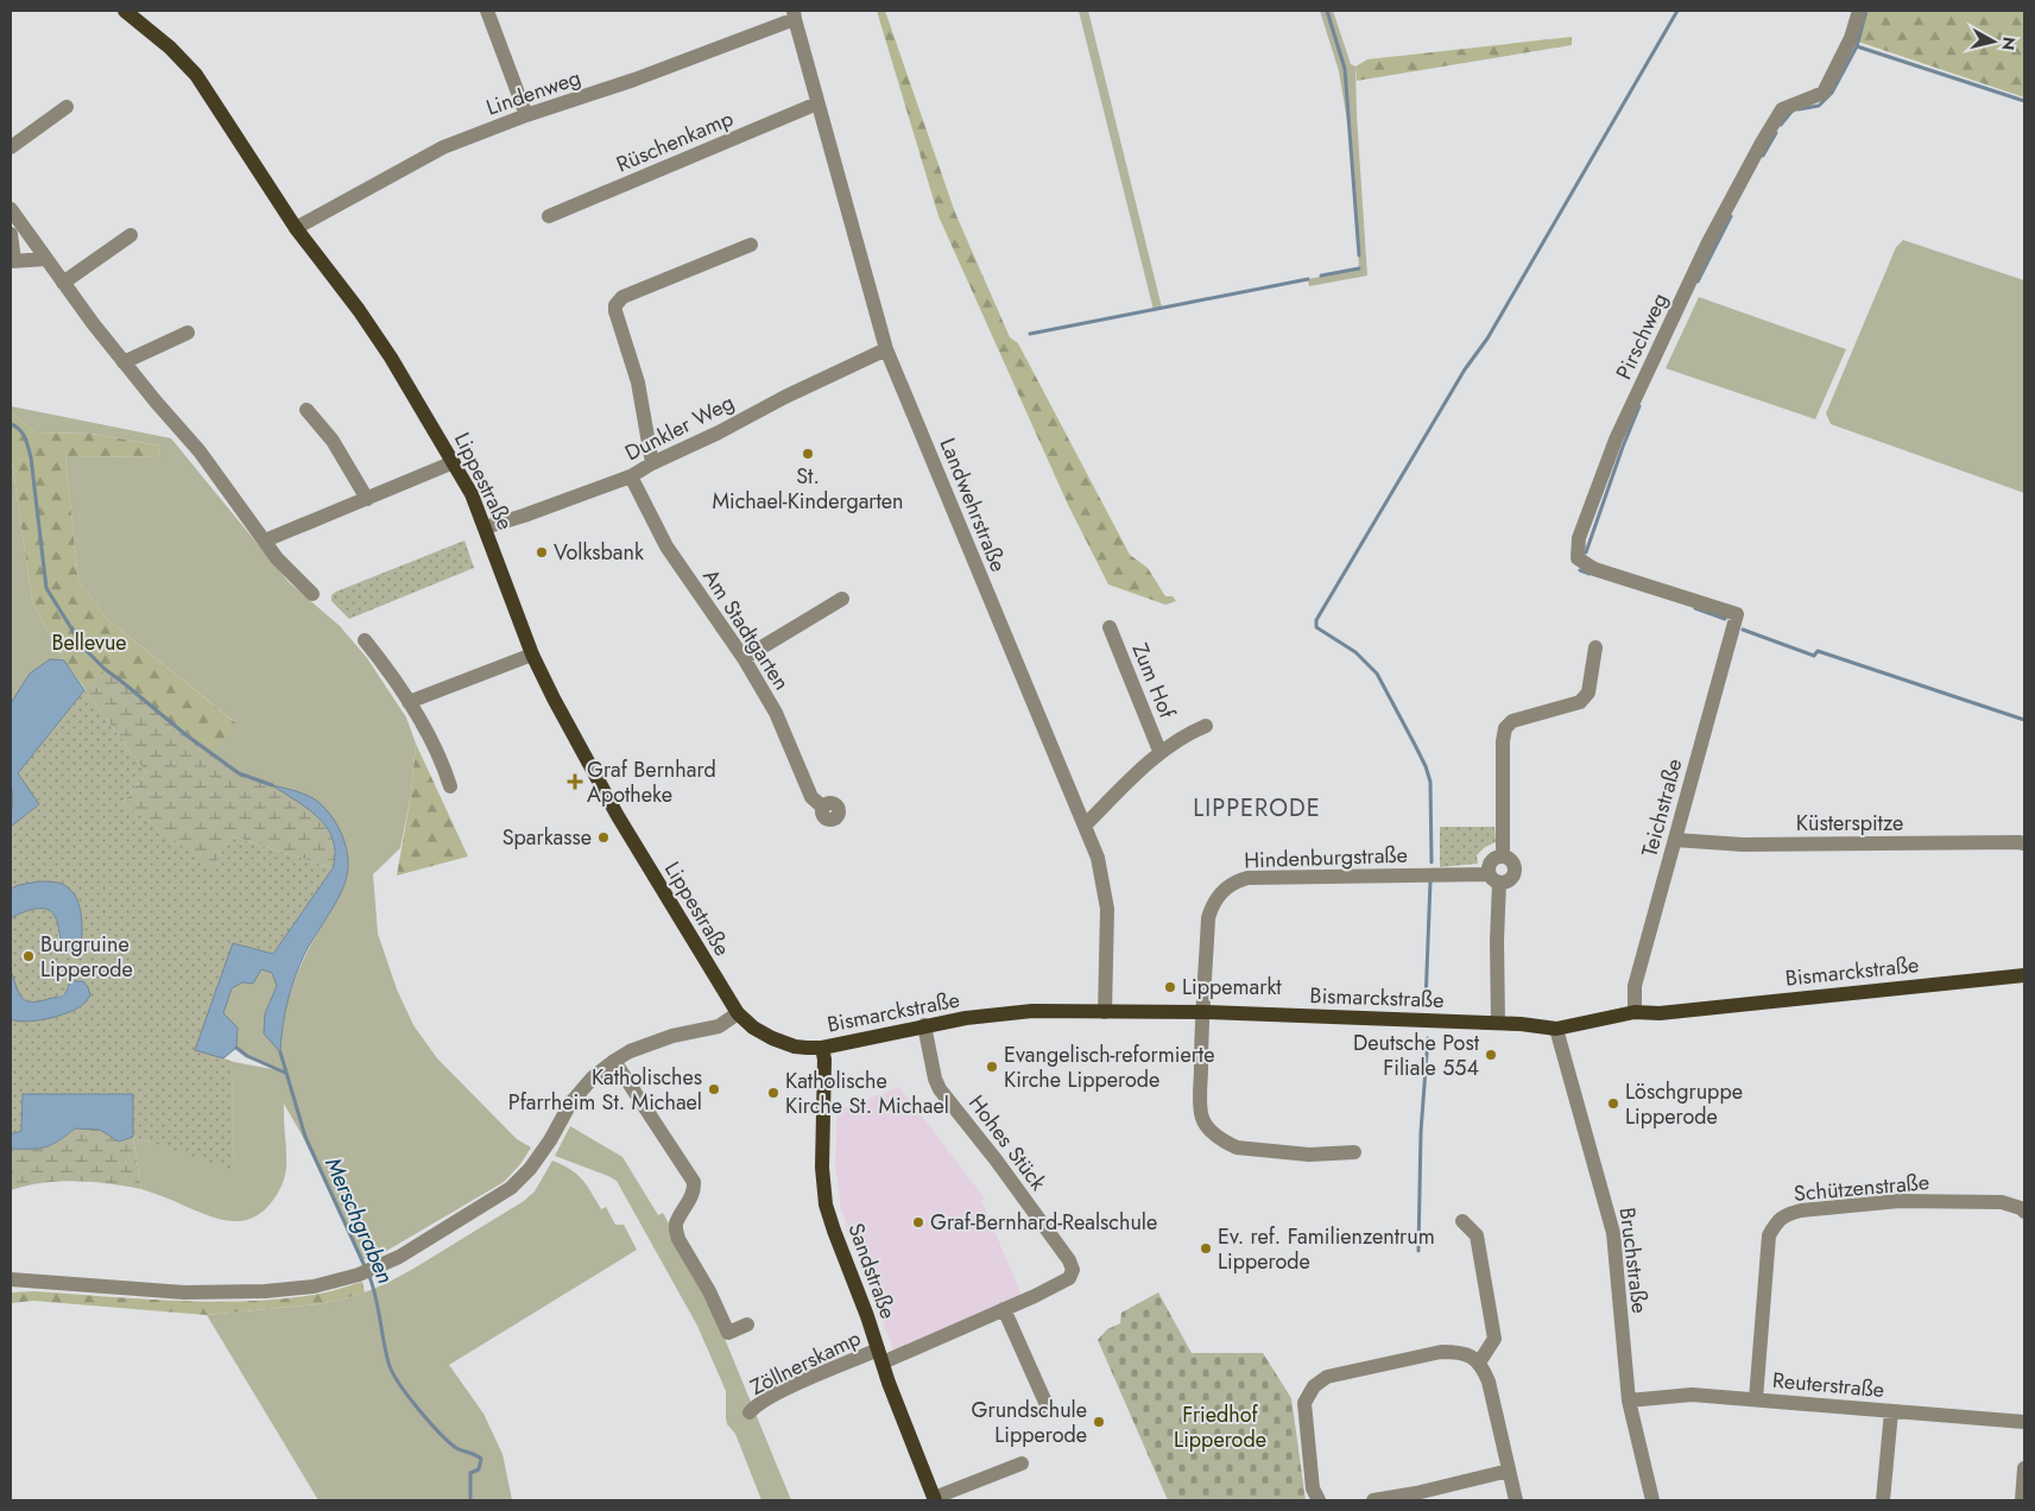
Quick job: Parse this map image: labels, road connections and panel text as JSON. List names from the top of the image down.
{
  "streets": {
    "main road": ["Lippestraße", "Bismarckstraße", "Sandstraße"],
    "street": [
      "Lindenweg",
      "Rüschenkamp",
      "Pirschweg",
      "Dunkler Weg",
      "Landwehrstraße",
      "Am Stadtgarten",
      "Zum Hof",
      "Teichstraße",
      "Küsterspitze",
      "Hindenburgstraße",
      "Hohes Stück",
      "Schützenstraße",
      "Bruchstraße",
      "Zöllnerskamp",
      "Reuterstraße"
    ]
  },
  "crossings": [
    ["Lindenweg", "Lippestraße"],
    ["Lindenweg", "Landwehrstraße"],
    ["Rüschenkamp", "Landwehrstraße"],
    ["Pirschweg", "Teichstraße"],
    ["Dunkler Weg", "Lippestraße"],
    ["Dunkler Weg", "Landwehrstraße"],
    ["Dunkler Weg", "Am Stadtgarten"],
    ["Lippestraße", "Bismarckstraße"],
    ["Landwehrstraße", "Zum Hof"],
    ["Landwehrstraße", "Bismarckstraße"],
    ["Teichstraße", "Küsterspitze"],
    ["Teichstraße", "Bismarckstraße"],
    ["Hindenburgstraße", "Bismarckstraße"],
    ["Bismarckstraße", "Hohes Stück"],
    ["Bismarckstraße", "Bruchstraße"],
    ["Bismarckstraße", "Sandstraße"],
    ["Hohes Stück", "Zöllnerskamp"],
    ["Schützenstraße", "Reuterstraße"],
    ["Bruchstraße", "Reuterstraße"],
    ["Sandstraße", "Zöllnerskamp"]
  ],
  "districts": ["LIPPERODE"],
  "water": ["Merschgraben"],
  "parks": ["Bellevue", "Friedhof Lipperode"],
  "places": {
    "other": [
      "St. Michael-Kindergarten",
      "Volksbank",
      "Sparkasse",
      "Burgruine Lipperode",
      "Lippemarkt",
      "Deutsche Post Filiale 554",
      "Evangelisch-reformierte Kirche Lipperode",
      "Katholisches Pfarrheim St. Michael",
      "Katholische Kirche St. Michael",
      "Löschgruppe Lipperode",
      "Graf-Bernhard-Realschule",
      "Ev. ref. Familienzentrum Lipperode",
      "Grundschule Lipperode"
    ],
    "health": ["Graf Bernhard Apotheke"]
  },
  "north": "right"
}
